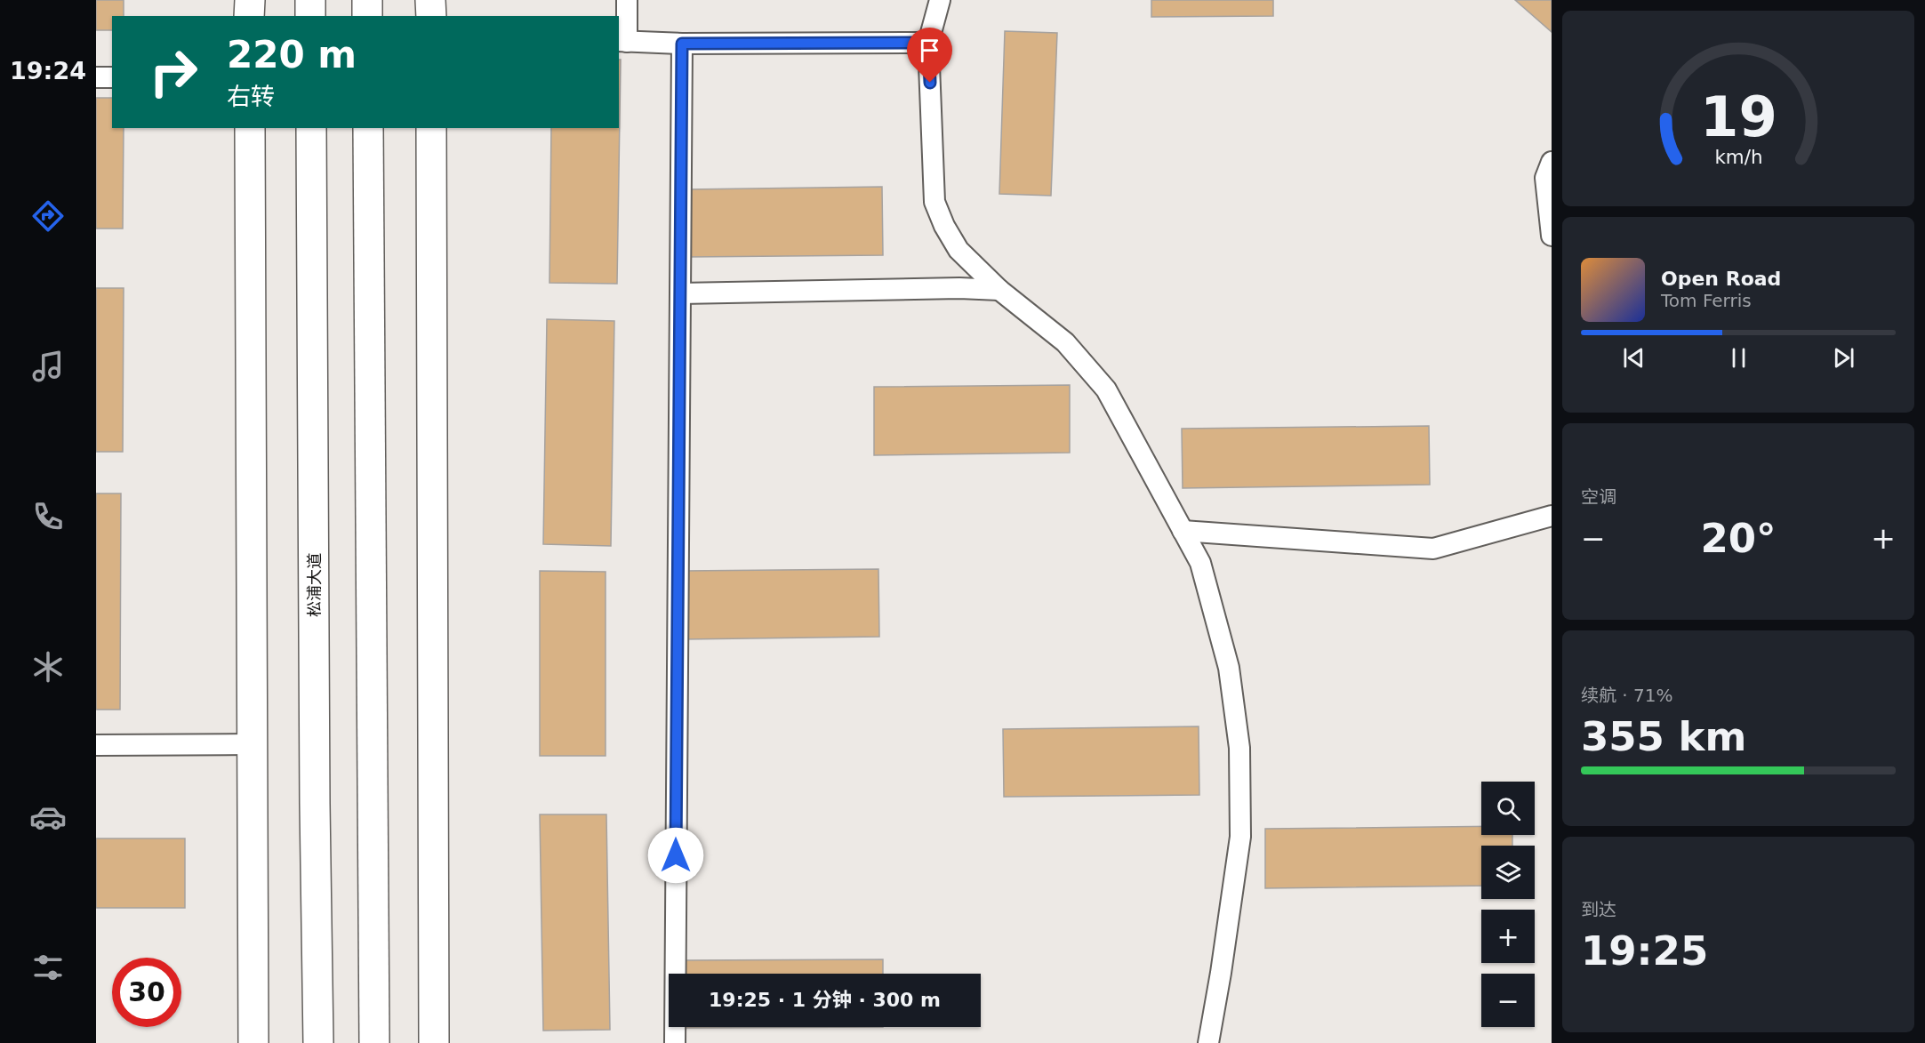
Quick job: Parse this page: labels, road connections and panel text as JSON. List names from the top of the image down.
{
  "streets": {
    "highway": ["松浦大道"]
  },
  "page": {
    "tabs": "19:24",
    "turn": ["220 m", "右转"],
    "song": ["Open Road", "Tom Ferris"],
    "tile": [
      "空调",
      ["续航 · 71%", "355 km"],
      ["到达", "19:25"]
    ],
    "heat": ["−", "20°", "+"],
    "map_buttons": ["+", "−"],
    "limit": "30",
    "trip": "19:25 · 1 分钟 · 300 m",
    "gauge": ["19", "km/h"]
  }
}
